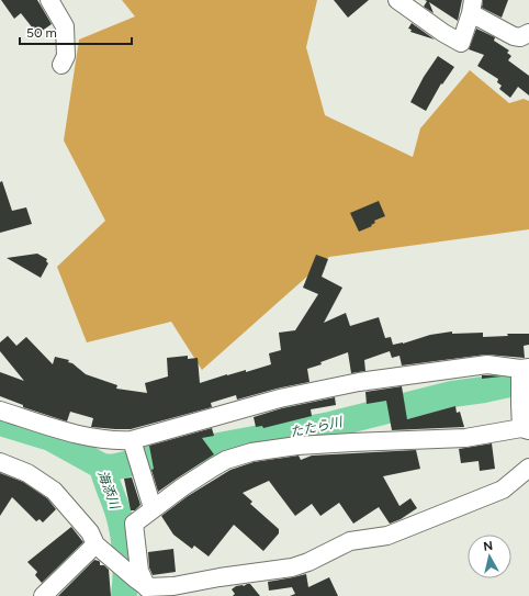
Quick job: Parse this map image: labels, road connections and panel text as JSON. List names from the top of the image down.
{
  "water": ["たたら川", "海添川"],
  "scale_bar": "50 m",
  "north": "top"
}
